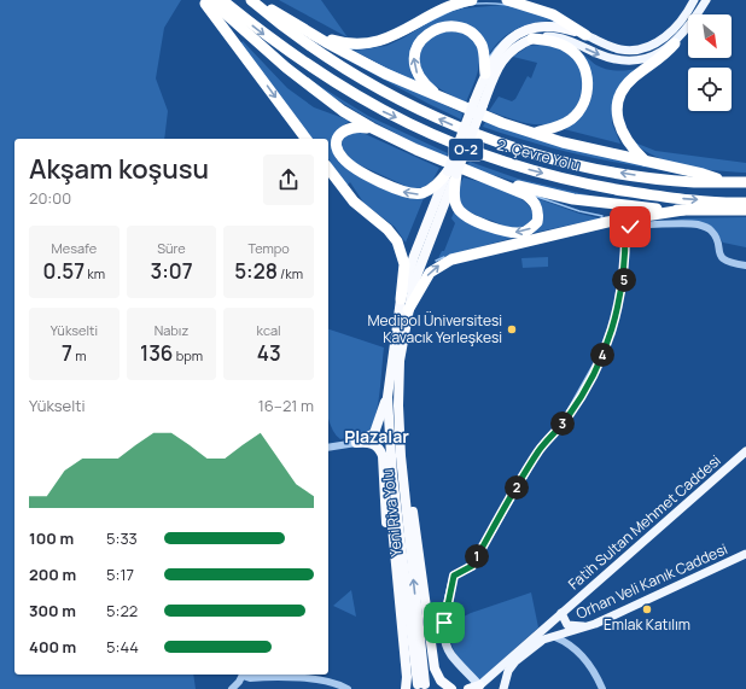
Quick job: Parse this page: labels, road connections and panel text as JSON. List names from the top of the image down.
{
  "streets": {
    "highway": ["O-2", "2. Çevre Yolu", "Yeni Riva Yolu"],
    "main road": ["Fatih Sultan Mehmet Caddesi", "Orhan Veli Kanık Caddesi"]
  },
  "districts": ["Plazalar"],
  "places": ["Medipol Üniversitesi Kavacık Yerleşkesi", "Emlak Katılım"],
  "north": "bottom right",
  "page": {
    "heading": ["Akşam koşusu", "20:00"],
    "stats": [
      ["Mesafe", "0.57 km"],
      ["Süre", "3:07"],
      ["Tempo", "5:28 /km"],
      ["Yükselti", "7 m"],
      ["Nabız", "136 bpm"],
      ["kcal", "43"]
    ],
    "pins": [
      "5",
      "4",
      "3",
      "2",
      "1"
    ],
    "chart": ["Yükselti", "16–21 m"],
    "list": [
      {
        "name": "100 m",
        "note": "5:33"
      },
      {
        "name": "200 m",
        "note": "5:17"
      },
      {
        "name": "300 m",
        "note": "5:22"
      },
      {
        "name": "400 m",
        "note": "5:44"
      }
    ]
  }
}
